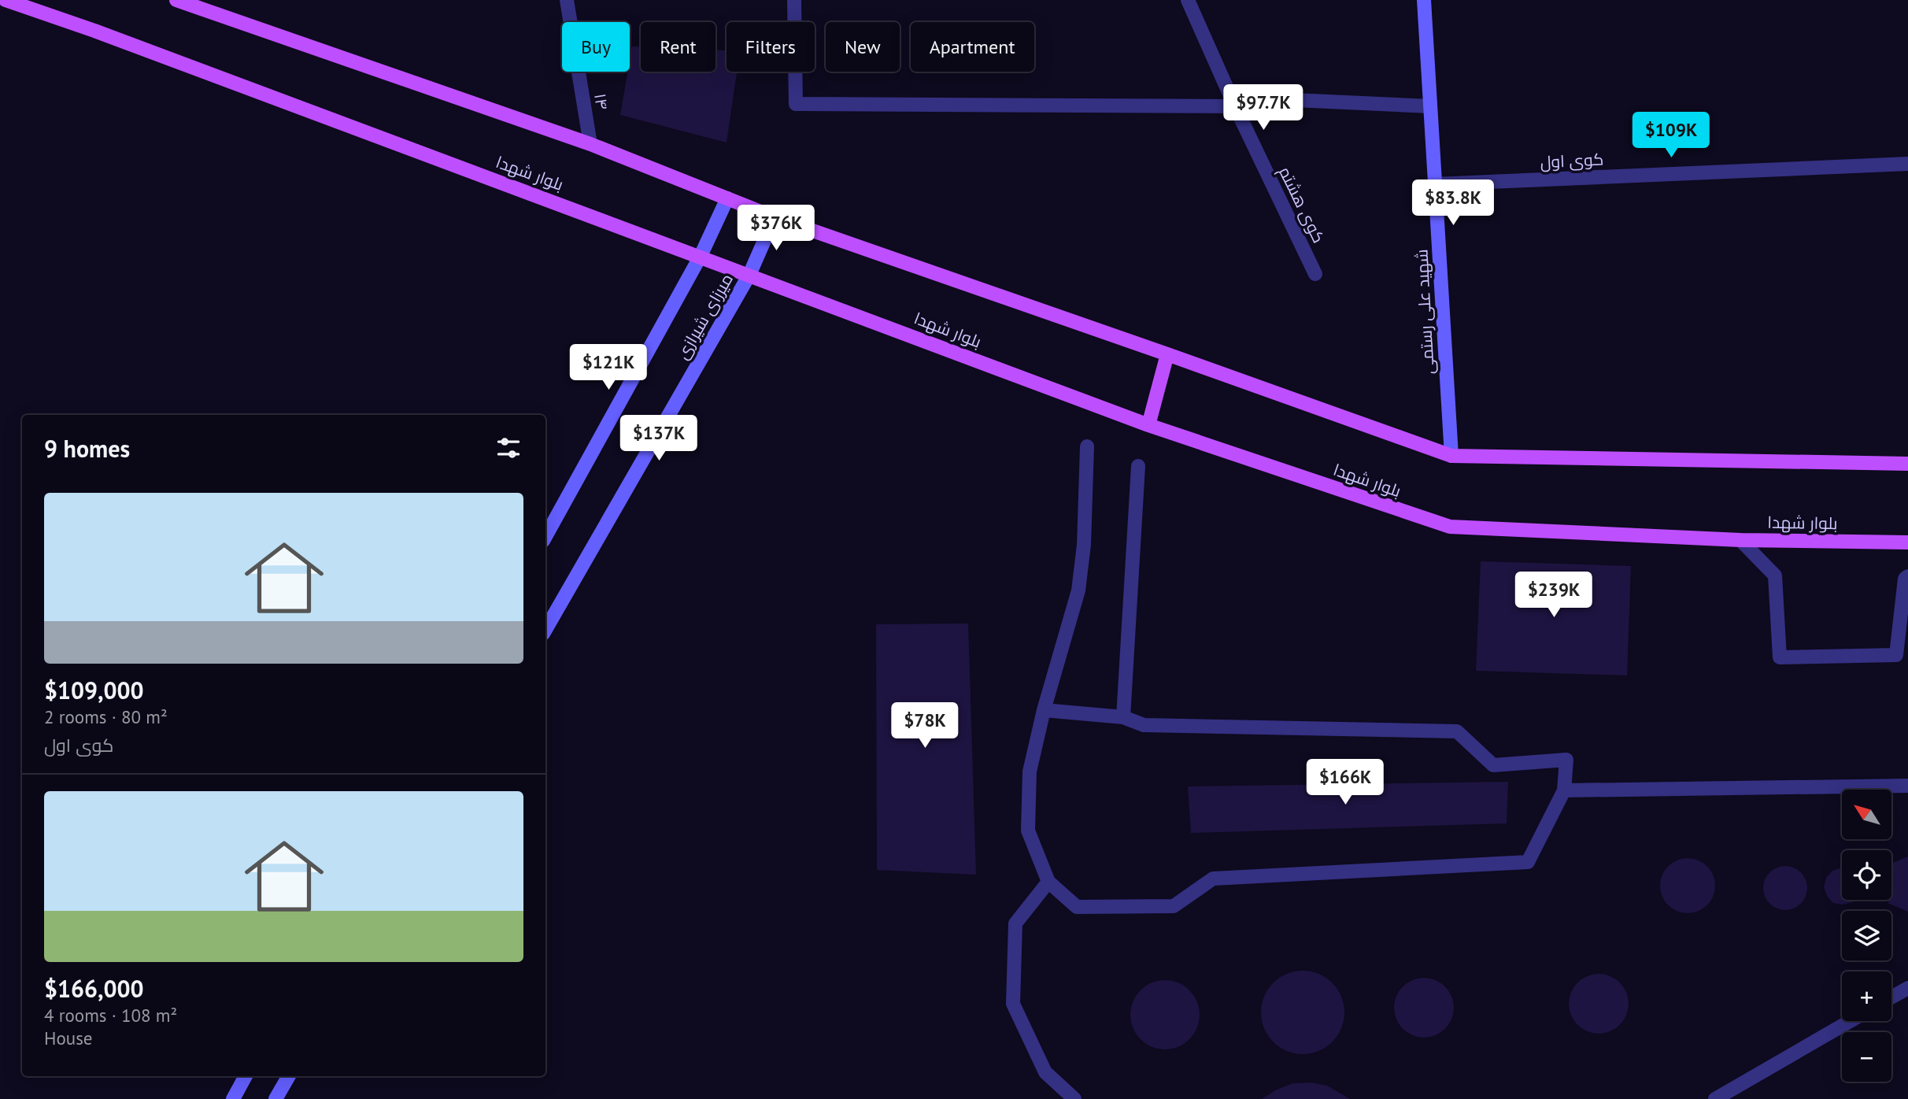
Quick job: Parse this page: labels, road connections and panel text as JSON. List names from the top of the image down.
{
  "streets": {
    "main road": ["بلوار شهدا", "شهید علی رستمی", "میرزای شیرازی"],
    "street": ["۱۴", "کوی اول", "کوی هشتم"]
  },
  "crossings": [
    ["کوی اول", "شهید علی رستمی"],
    ["بلوار شهدا", "میرزای شیرازی"]
  ],
  "north": "top left",
  "page": {
    "chip": [
      "Buy",
      "Rent",
      "Filters",
      "New",
      "Apartment"
    ],
    "price": [
      "$97.7K",
      "$109K",
      "$83.8K",
      "$376K",
      "$121K",
      "$137K",
      "$239K",
      "$78K",
      "$166K"
    ],
    "heading": "9 homes",
    "list": [
      {
        "name": "$109,000",
        "note": "2 rooms · 80 m² · کوی اول"
      },
      {
        "name": "$166,000",
        "note": "4 rooms · 108 m² · House"
      }
    ],
    "map_buttons": ["+", "−"]
  }
}
